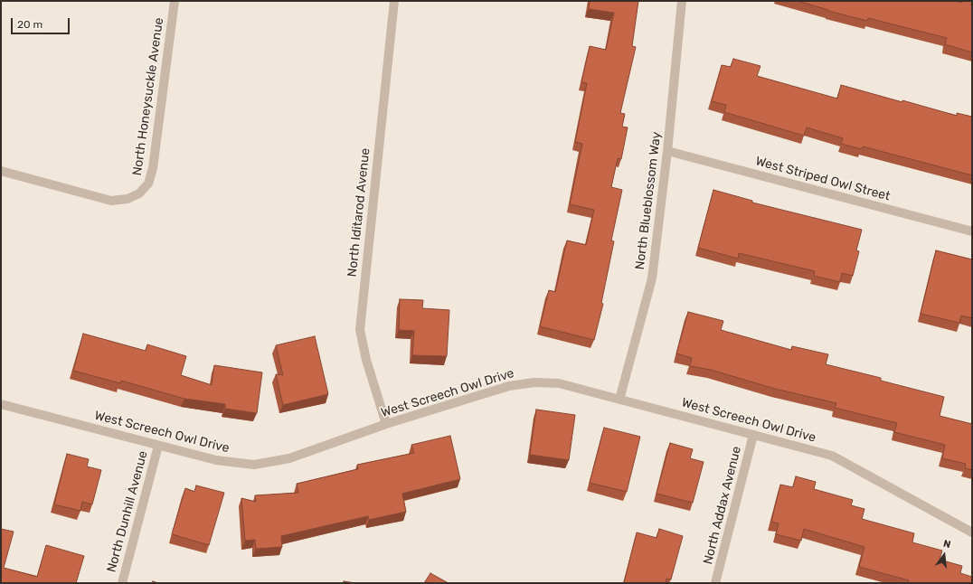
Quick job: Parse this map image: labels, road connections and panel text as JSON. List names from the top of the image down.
{
  "streets": {
    "street": [
      "North Honeysuckle Avenue",
      "West Striped Owl Street",
      "North Blueblossom Way",
      "North Iditarod Avenue",
      "West Screech Owl Drive",
      "North Addax Avenue",
      "North Dunhill Avenue"
    ]
  },
  "crossings": [
    ["West Striped Owl Street", "North Blueblossom Way"],
    ["North Blueblossom Way", "West Screech Owl Drive"],
    ["North Iditarod Avenue", "West Screech Owl Drive"],
    ["West Screech Owl Drive", "North Addax Avenue"],
    ["West Screech Owl Drive", "North Dunhill Avenue"]
  ],
  "scale_bar": "20 m",
  "north": "top"
}
